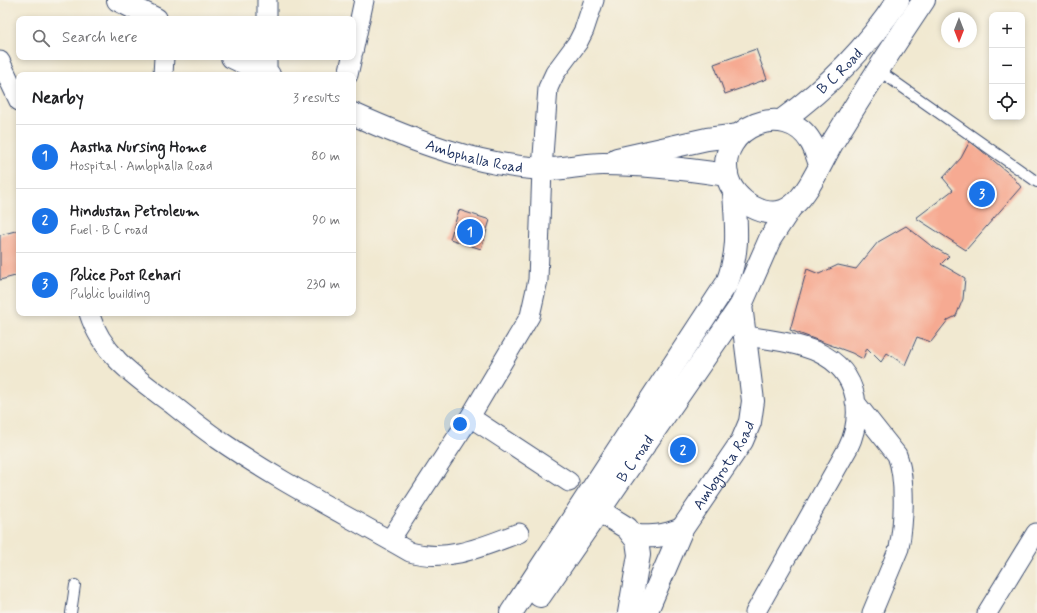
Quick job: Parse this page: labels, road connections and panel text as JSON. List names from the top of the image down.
{
  "streets": {
    "main road": [
      "B C Road",
      "Ambphalla Road",
      "B C road",
      "Ambgrota Road"
    ]
  },
  "crossings": [
    ["B C Road", "B C road"],
    ["B C road", "Ambgrota Road"]
  ],
  "north": "bottom",
  "page": {
    "map_buttons": ["+", "−"],
    "search": "Search here",
    "heading": ["Nearby", "3 results"],
    "list": [
      {
        "mark": "1",
        "name": "Aastha Nursing Home",
        "note": "Hospital · Ambphalla Road",
        "value": "80 m"
      },
      {
        "mark": "2",
        "name": "Hindustan Petroleum",
        "note": "Fuel · B C road",
        "value": "90 m"
      },
      {
        "mark": "3",
        "name": "Police Post Rehari",
        "note": "Public building",
        "value": "230 m"
      }
    ],
    "pins": ["3", "1", "2"]
  }
}
